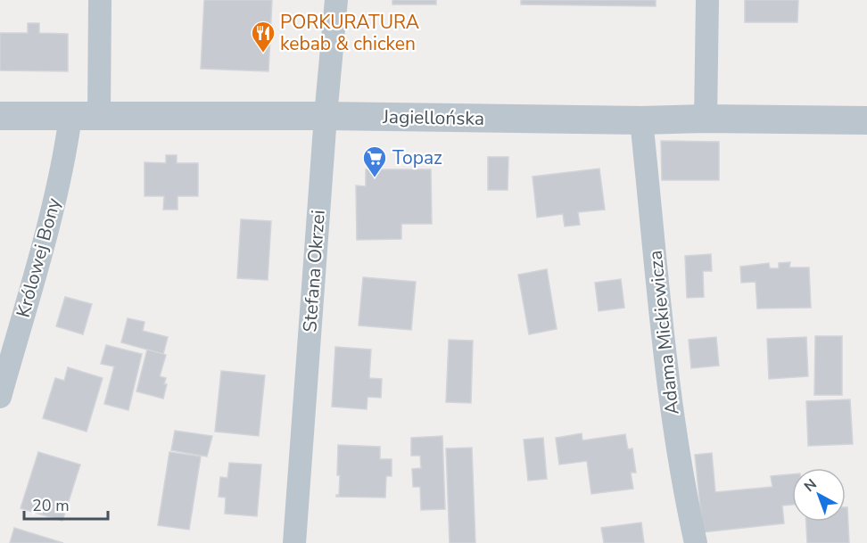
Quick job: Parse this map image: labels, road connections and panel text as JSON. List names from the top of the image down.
{
  "streets": {
    "street": [
      "Jagiellońska",
      "Królowej Bony",
      "Stefana Okrzei",
      "Adama Mickiewicza"
    ]
  },
  "crossings": [
    ["Jagiellońska", "Królowej Bony"],
    ["Jagiellońska", "Stefana Okrzei"],
    ["Jagiellońska", "Adama Mickiewicza"]
  ],
  "places": {
    "restaurant": ["PORKURATURA kebab & chicken"],
    "supermarket": ["Topaz"]
  },
  "scale_bar": "20 m",
  "north": "top left"
}
